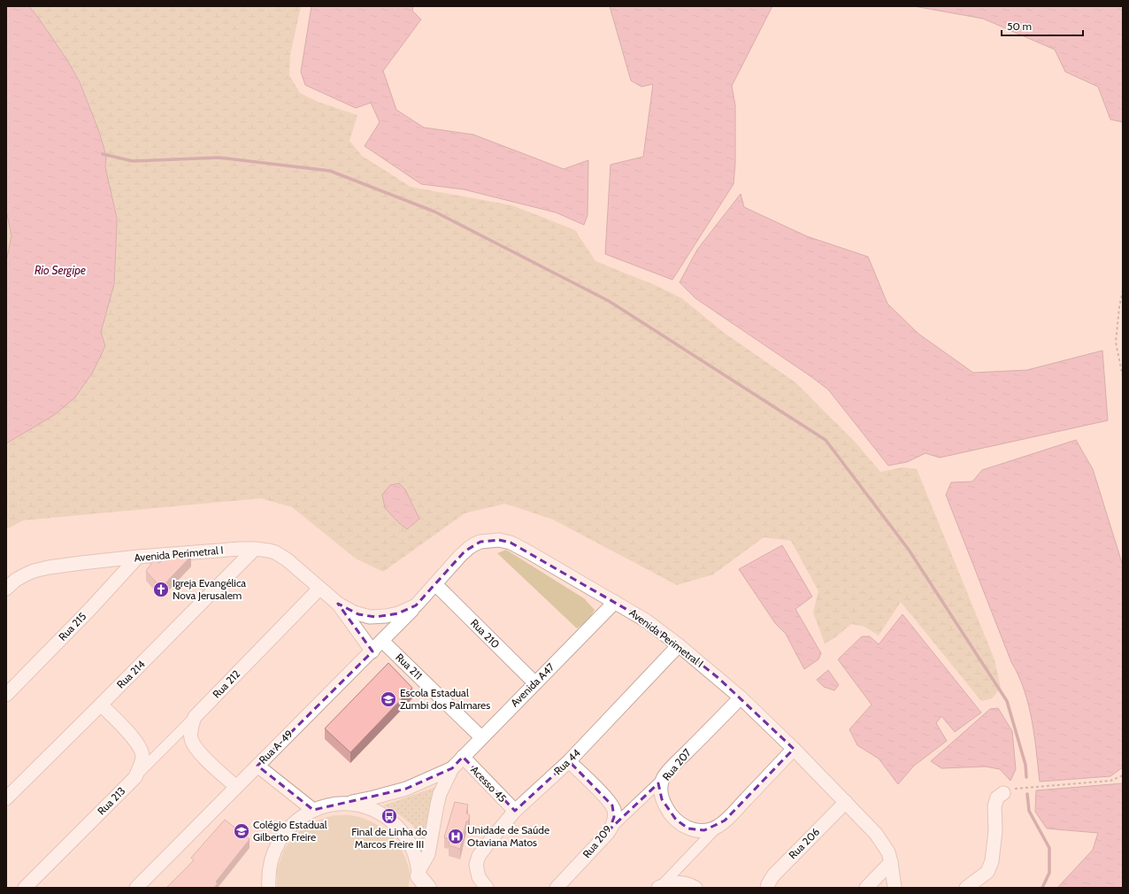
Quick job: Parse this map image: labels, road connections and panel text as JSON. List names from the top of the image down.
{
  "streets": {
    "street": [
      "Avenida Perimetral I",
      "Rua 215",
      "Rua 210",
      "Rua 211",
      "Rua 214",
      "Rua 212",
      "Avenida A47",
      "Rua A-49",
      "Rua 44",
      "Rua 207",
      "Acesso 45",
      "Rua 213",
      "Rua 209",
      "Rua 206"
    ]
  },
  "crossings": [
    ["Avenida Perimetral I", "Rua 215"],
    ["Avenida Perimetral I", "Rua 210"],
    ["Avenida Perimetral I", "Rua 214"],
    ["Avenida Perimetral I", "Rua 212"],
    ["Avenida Perimetral I", "Avenida A47"],
    ["Avenida Perimetral I", "Rua A-49"],
    ["Avenida Perimetral I", "Rua 44"],
    ["Avenida Perimetral I", "Rua 207"],
    ["Avenida Perimetral I", "Rua 206"],
    ["Rua 210", "Avenida A47"],
    ["Rua 211", "Avenida A47"],
    ["Rua 211", "Rua A-49"],
    ["Rua 214", "Rua 213"],
    ["Avenida A47", "Acesso 45"],
    ["Rua 44", "Acesso 45"],
    ["Rua 44", "Rua 209"]
  ],
  "water": ["Rio Sergipe"],
  "places": {
    "church": ["Igreja Evangélica Nova Jerusalem"],
    "school or university": ["Escola Estadual Zumbi dos Palmares", "Colégio Estadual Gilberto Freire"],
    "bus stop": ["Final de Linha do Marcos Freire III"],
    "hospital": ["Unidade de Saúde Otaviana Matos"]
  },
  "scale_bar": "50 m"
}
